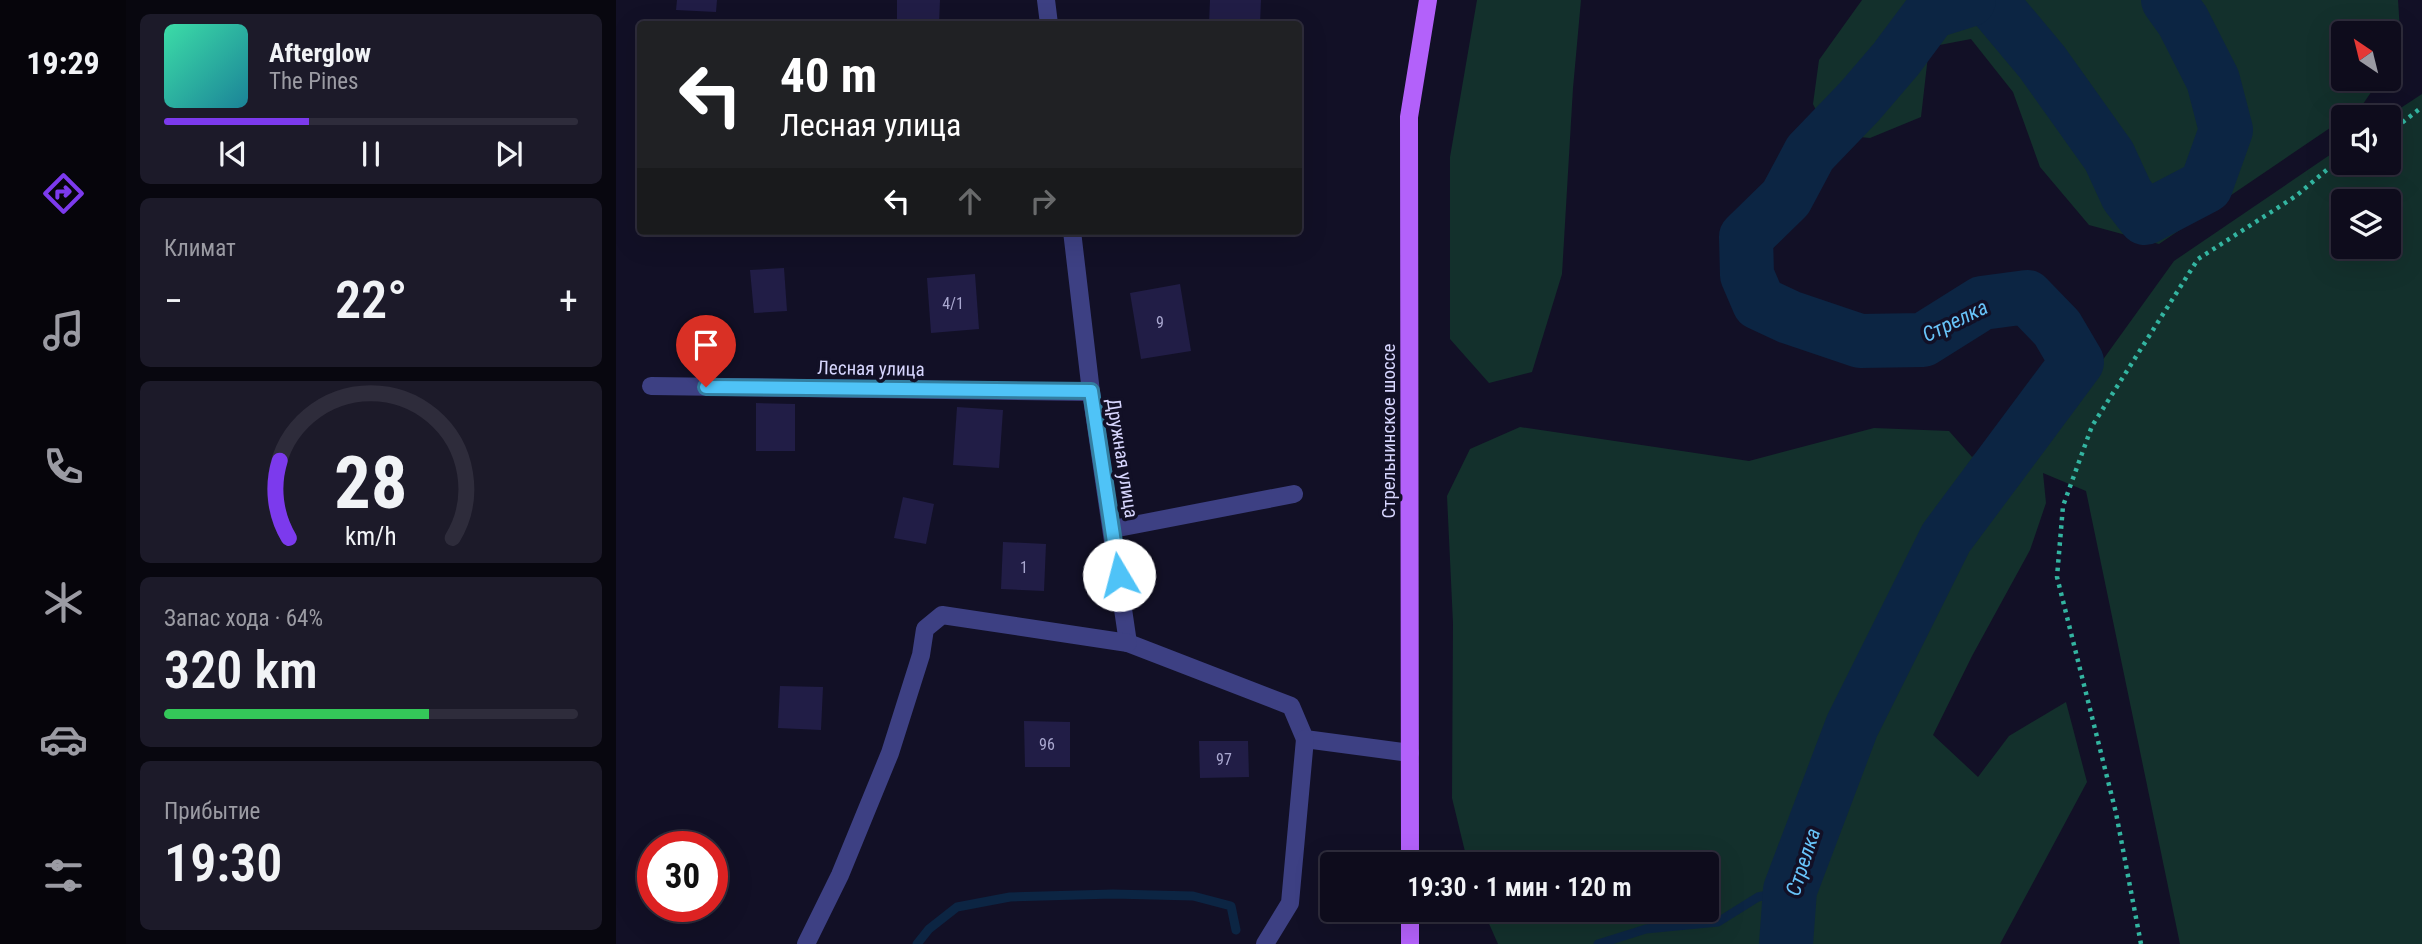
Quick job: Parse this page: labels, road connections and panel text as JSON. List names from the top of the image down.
{
  "streets": {
    "main road": ["Стрельнинское шоссе"],
    "street": ["Лесная улица", "Дружная улица"]
  },
  "crossings": [
    ["Лесная улица", "Дружная улица"]
  ],
  "water": ["Стрелка"],
  "house_numbers": [
    "4/1",
    "9",
    "1",
    "96",
    "97"
  ],
  "north": "top left",
  "page": {
    "tabs": "19:29",
    "turn": ["40 m", "Лесная улица"],
    "song": ["Afterglow", "The Pines"],
    "tile": [
      "Климат",
      ["Запас хода · 64%", "320 km"],
      ["Прибытие", "19:30"]
    ],
    "heat": ["−", "22°", "+"],
    "limit": "30",
    "trip": "19:30 · 1 мин · 120 m",
    "gauge": ["28", "km/h"]
  }
}
